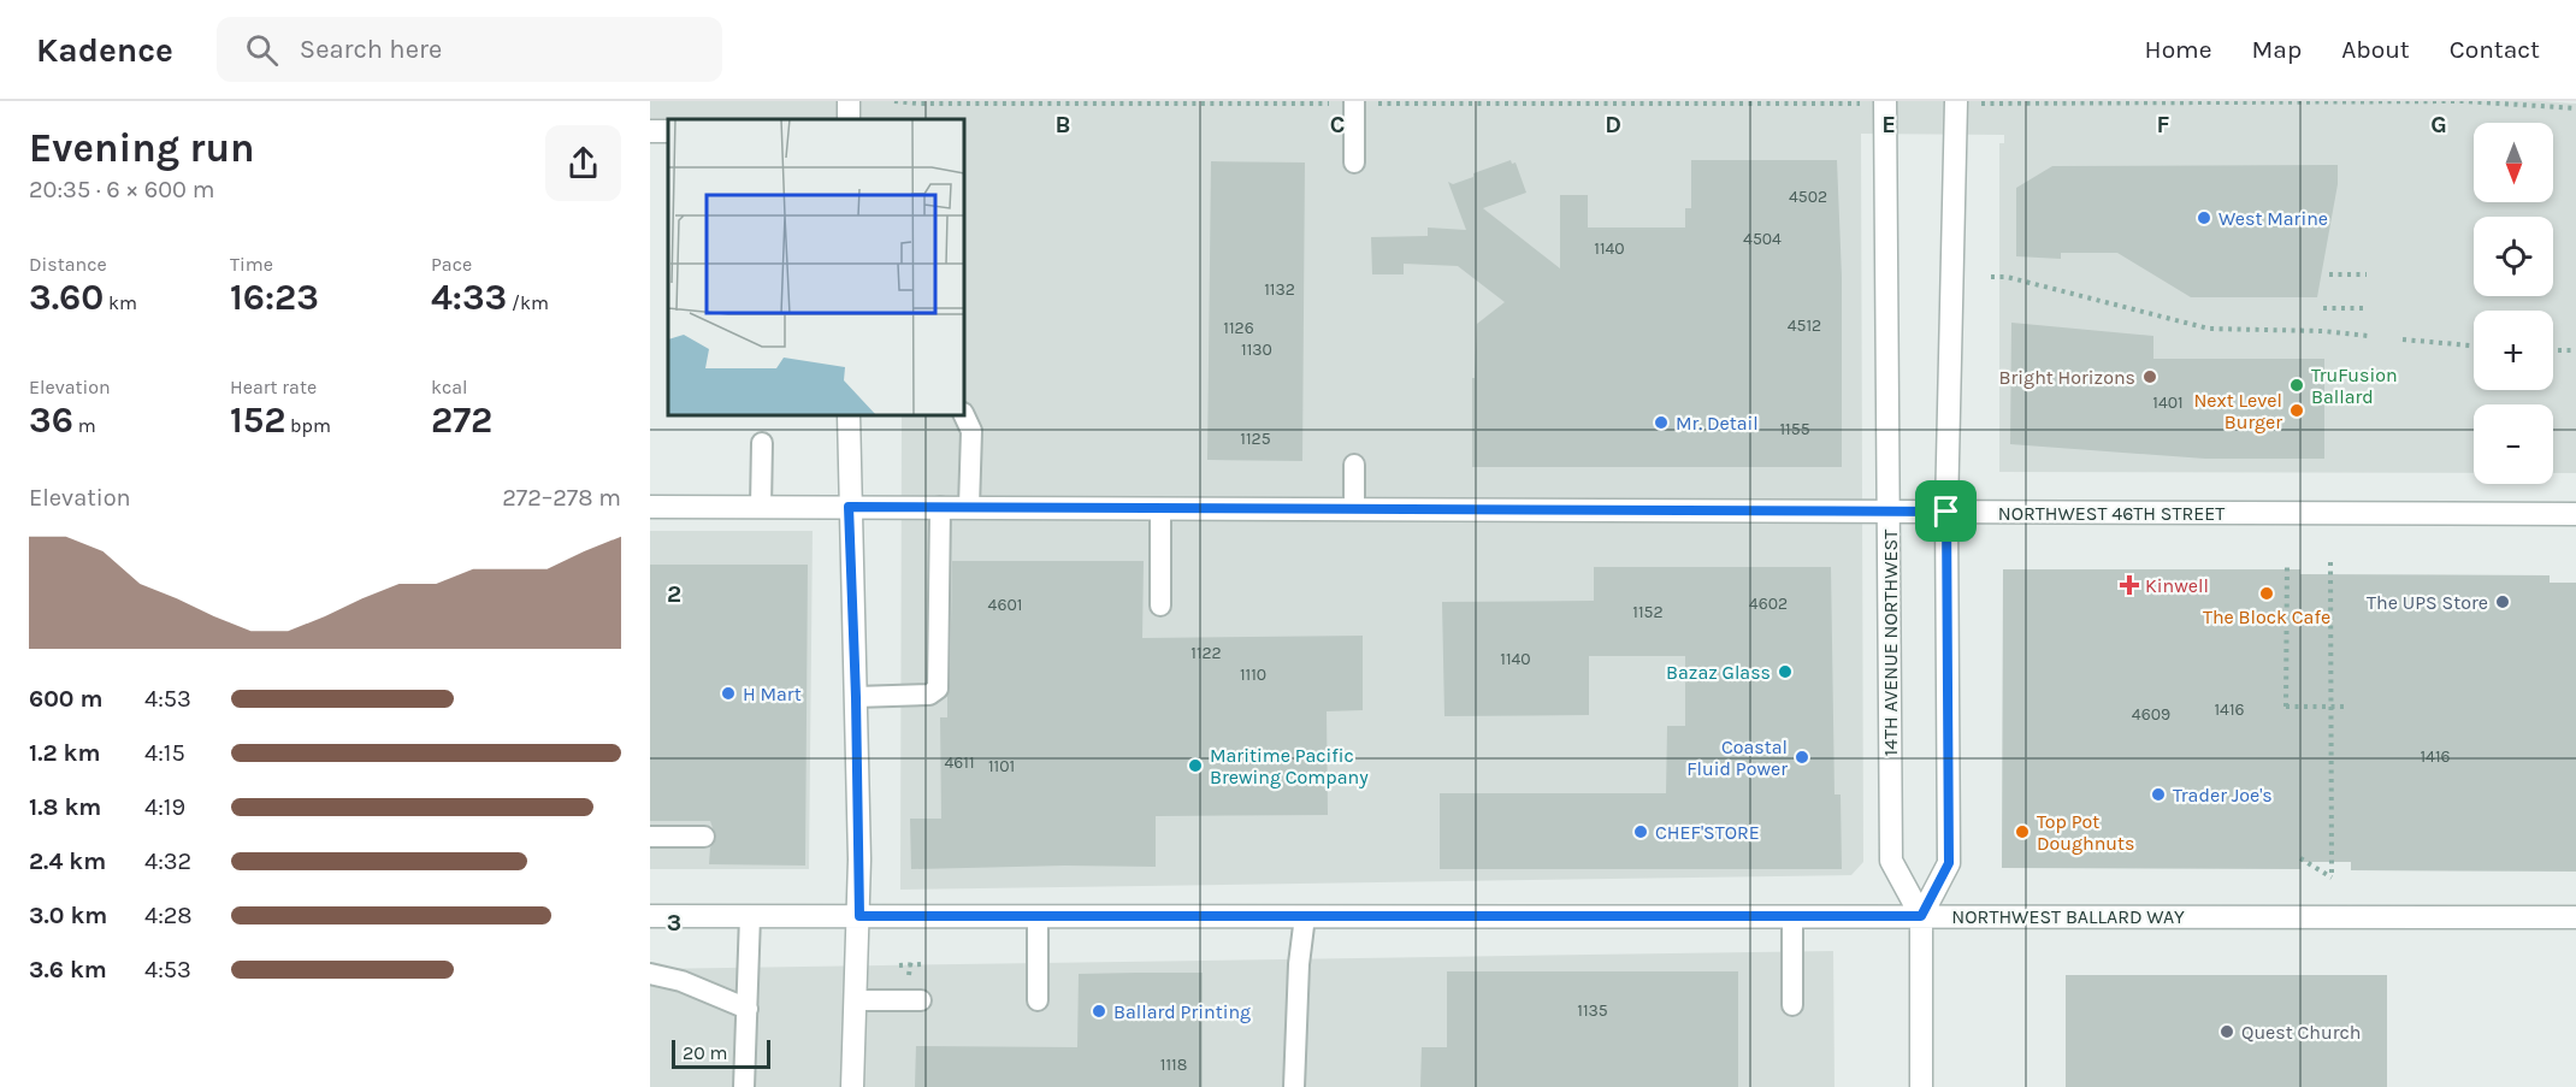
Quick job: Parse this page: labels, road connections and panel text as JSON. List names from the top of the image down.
{
  "streets": {
    "street": ["NORTHWEST 46TH STREET", "14TH AVENUE NORTHWEST", "NORTHWEST BALLARD WAY"]
  },
  "crossings": [
    ["NORTHWEST 46TH STREET", "14TH AVENUE NORTHWEST"],
    ["14TH AVENUE NORTHWEST", "NORTHWEST BALLARD WAY"]
  ],
  "places": {
    "other": [
      "West Marine",
      "Bright Horizons",
      "TruFusion Ballard",
      "Next Level Burger",
      "Mr. Detail",
      "The Block Cafe",
      "The UPS Store",
      "Bazaz Glass",
      "H Mart",
      "Coastal Fluid Power",
      "Maritime Pacific Brewing Company",
      "Trader Joe's",
      "CHEF'STORE",
      "Top Pot Doughnuts",
      "Ballard Printing",
      "Quest Church"
    ],
    "health": ["Kinwell"]
  },
  "house_numbers": [
    "4502",
    "4504",
    "1140",
    "1132",
    "4512",
    "1126",
    "1130",
    "1401",
    "1155",
    "1125",
    "4602",
    "4601",
    "1152",
    "1122",
    "1140",
    "1110",
    "1416",
    "4609",
    "1416",
    "4611",
    "1101",
    "1135",
    "1118"
  ],
  "scale_bar": "20 m",
  "north": "bottom",
  "page": {
    "header": "Kadence",
    "search": "Search here",
    "nav": [
      "Home",
      "Map",
      "About",
      "Contact"
    ],
    "heading": ["Evening run", "20:35 · 6 × 600 m"],
    "map_buttons": ["+", "−"],
    "stats": [
      ["Distance", "3.60 km"],
      ["Time", "16:23"],
      ["Pace", "4:33 /km"],
      ["Elevation", "36 m"],
      ["Heart rate", "152 bpm"],
      ["kcal", "272"]
    ],
    "chart": ["Elevation", "272–278 m"],
    "list": [
      {
        "name": "600 m",
        "note": "4:53"
      },
      {
        "name": "1.2 km",
        "note": "4:15"
      },
      {
        "name": "1.8 km",
        "note": "4:19"
      },
      {
        "name": "2.4 km",
        "note": "4:32"
      },
      {
        "name": "3.0 km",
        "note": "4:28"
      },
      {
        "name": "3.6 km",
        "note": "4:53"
      }
    ],
    "scale": "20 m"
  },
  "grid": {
    "columns": [
      "B",
      "C",
      "D",
      "E",
      "F",
      "G"
    ],
    "rows": ["2", "3"]
  }
}
